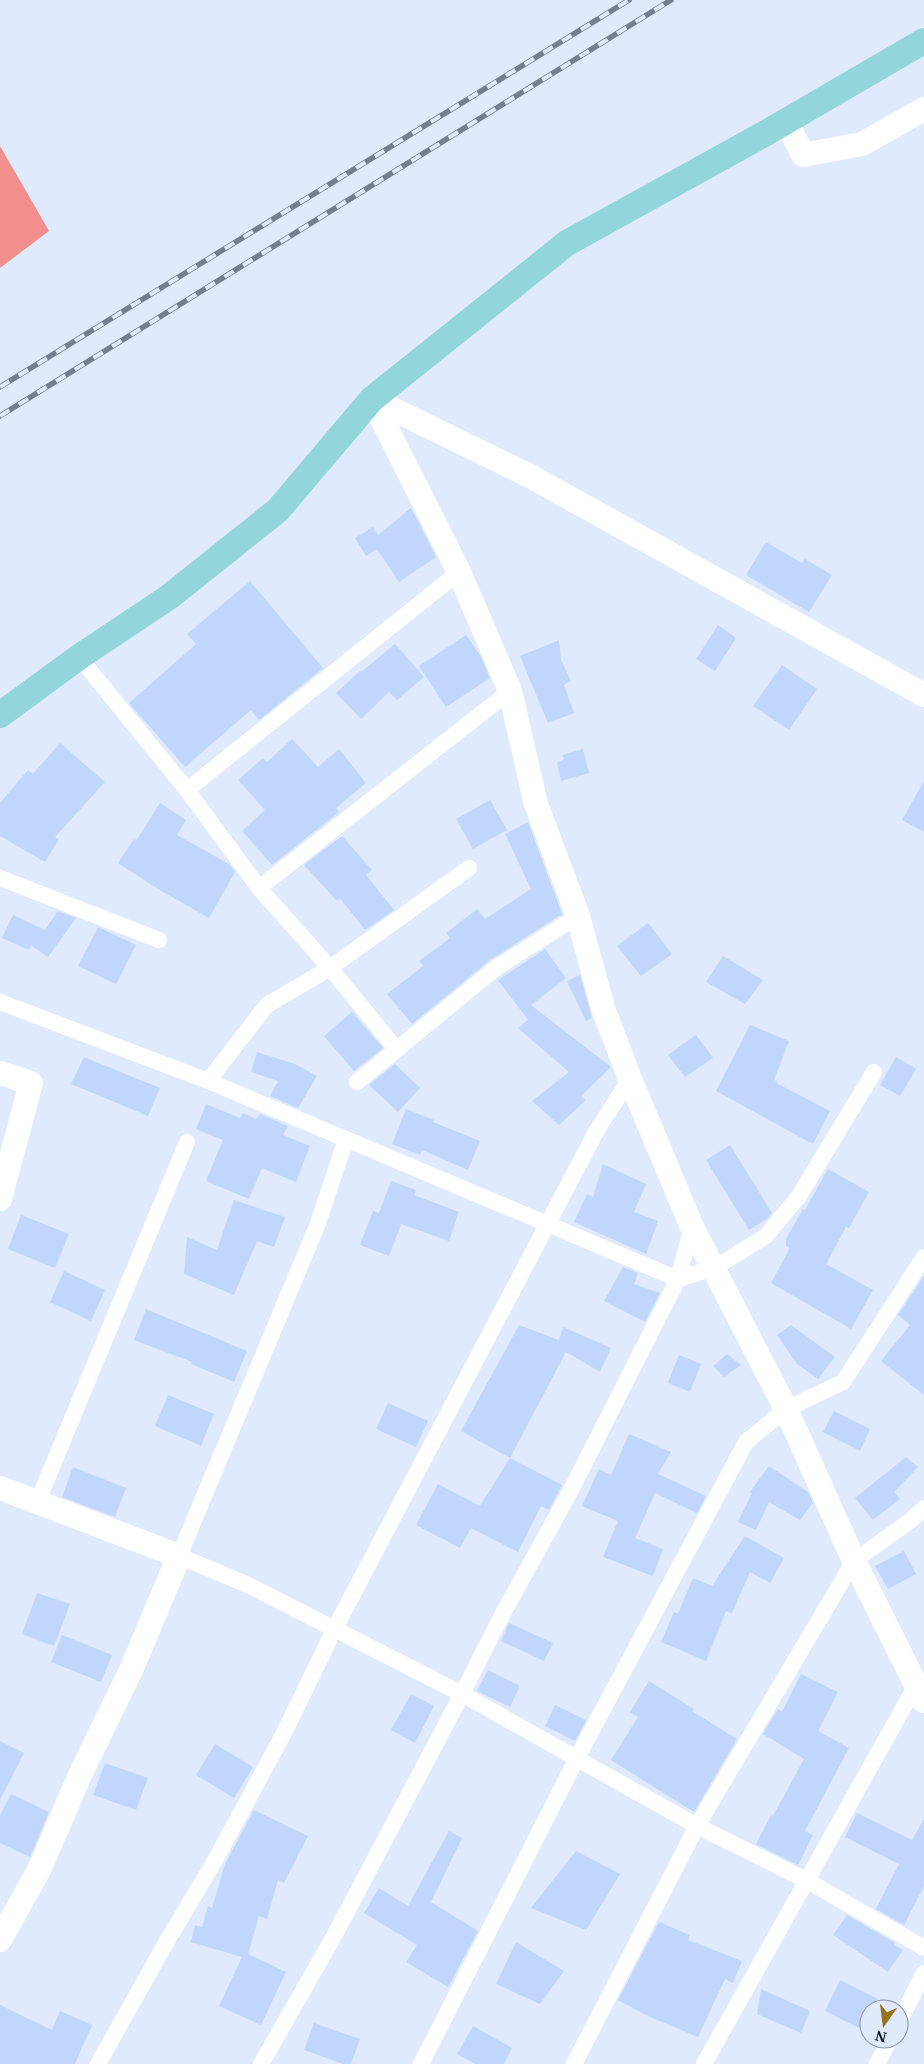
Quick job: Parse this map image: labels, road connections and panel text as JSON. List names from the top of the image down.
{
  "north": "bottom"
}
